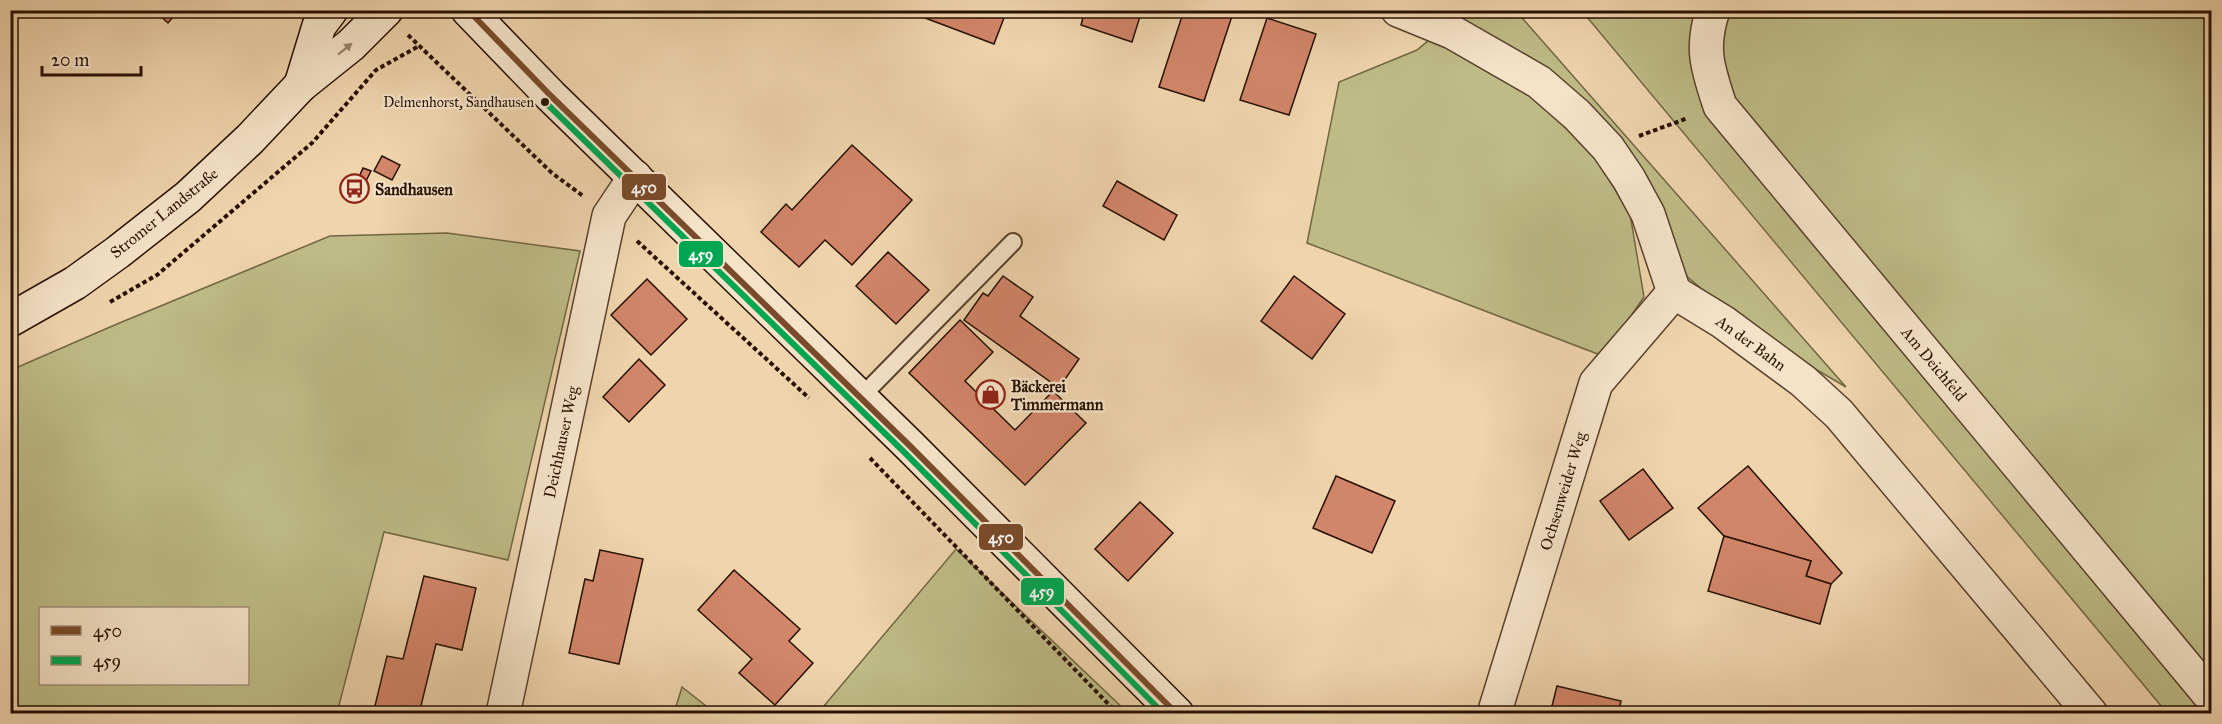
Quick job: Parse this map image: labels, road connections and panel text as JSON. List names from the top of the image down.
{
  "streets": {
    "street": [
      "Stromer Landstraße",
      "An der Bahn",
      "Am Deichfeld",
      "Deichhauser Weg",
      "Ochsenweider Weg"
    ]
  },
  "crossings": [
    ["An der Bahn", "Ochsenweider Weg"]
  ],
  "places": {
    "other": ["Delmenhorst, Sandhausen"],
    "bus stop": ["Sandhausen"],
    "shop": ["Bäckerei Timmermann"]
  },
  "lines": ["transit line 450", "transit line 459"],
  "legend": ["450", "459"],
  "scale_bar": "20 m"
}
